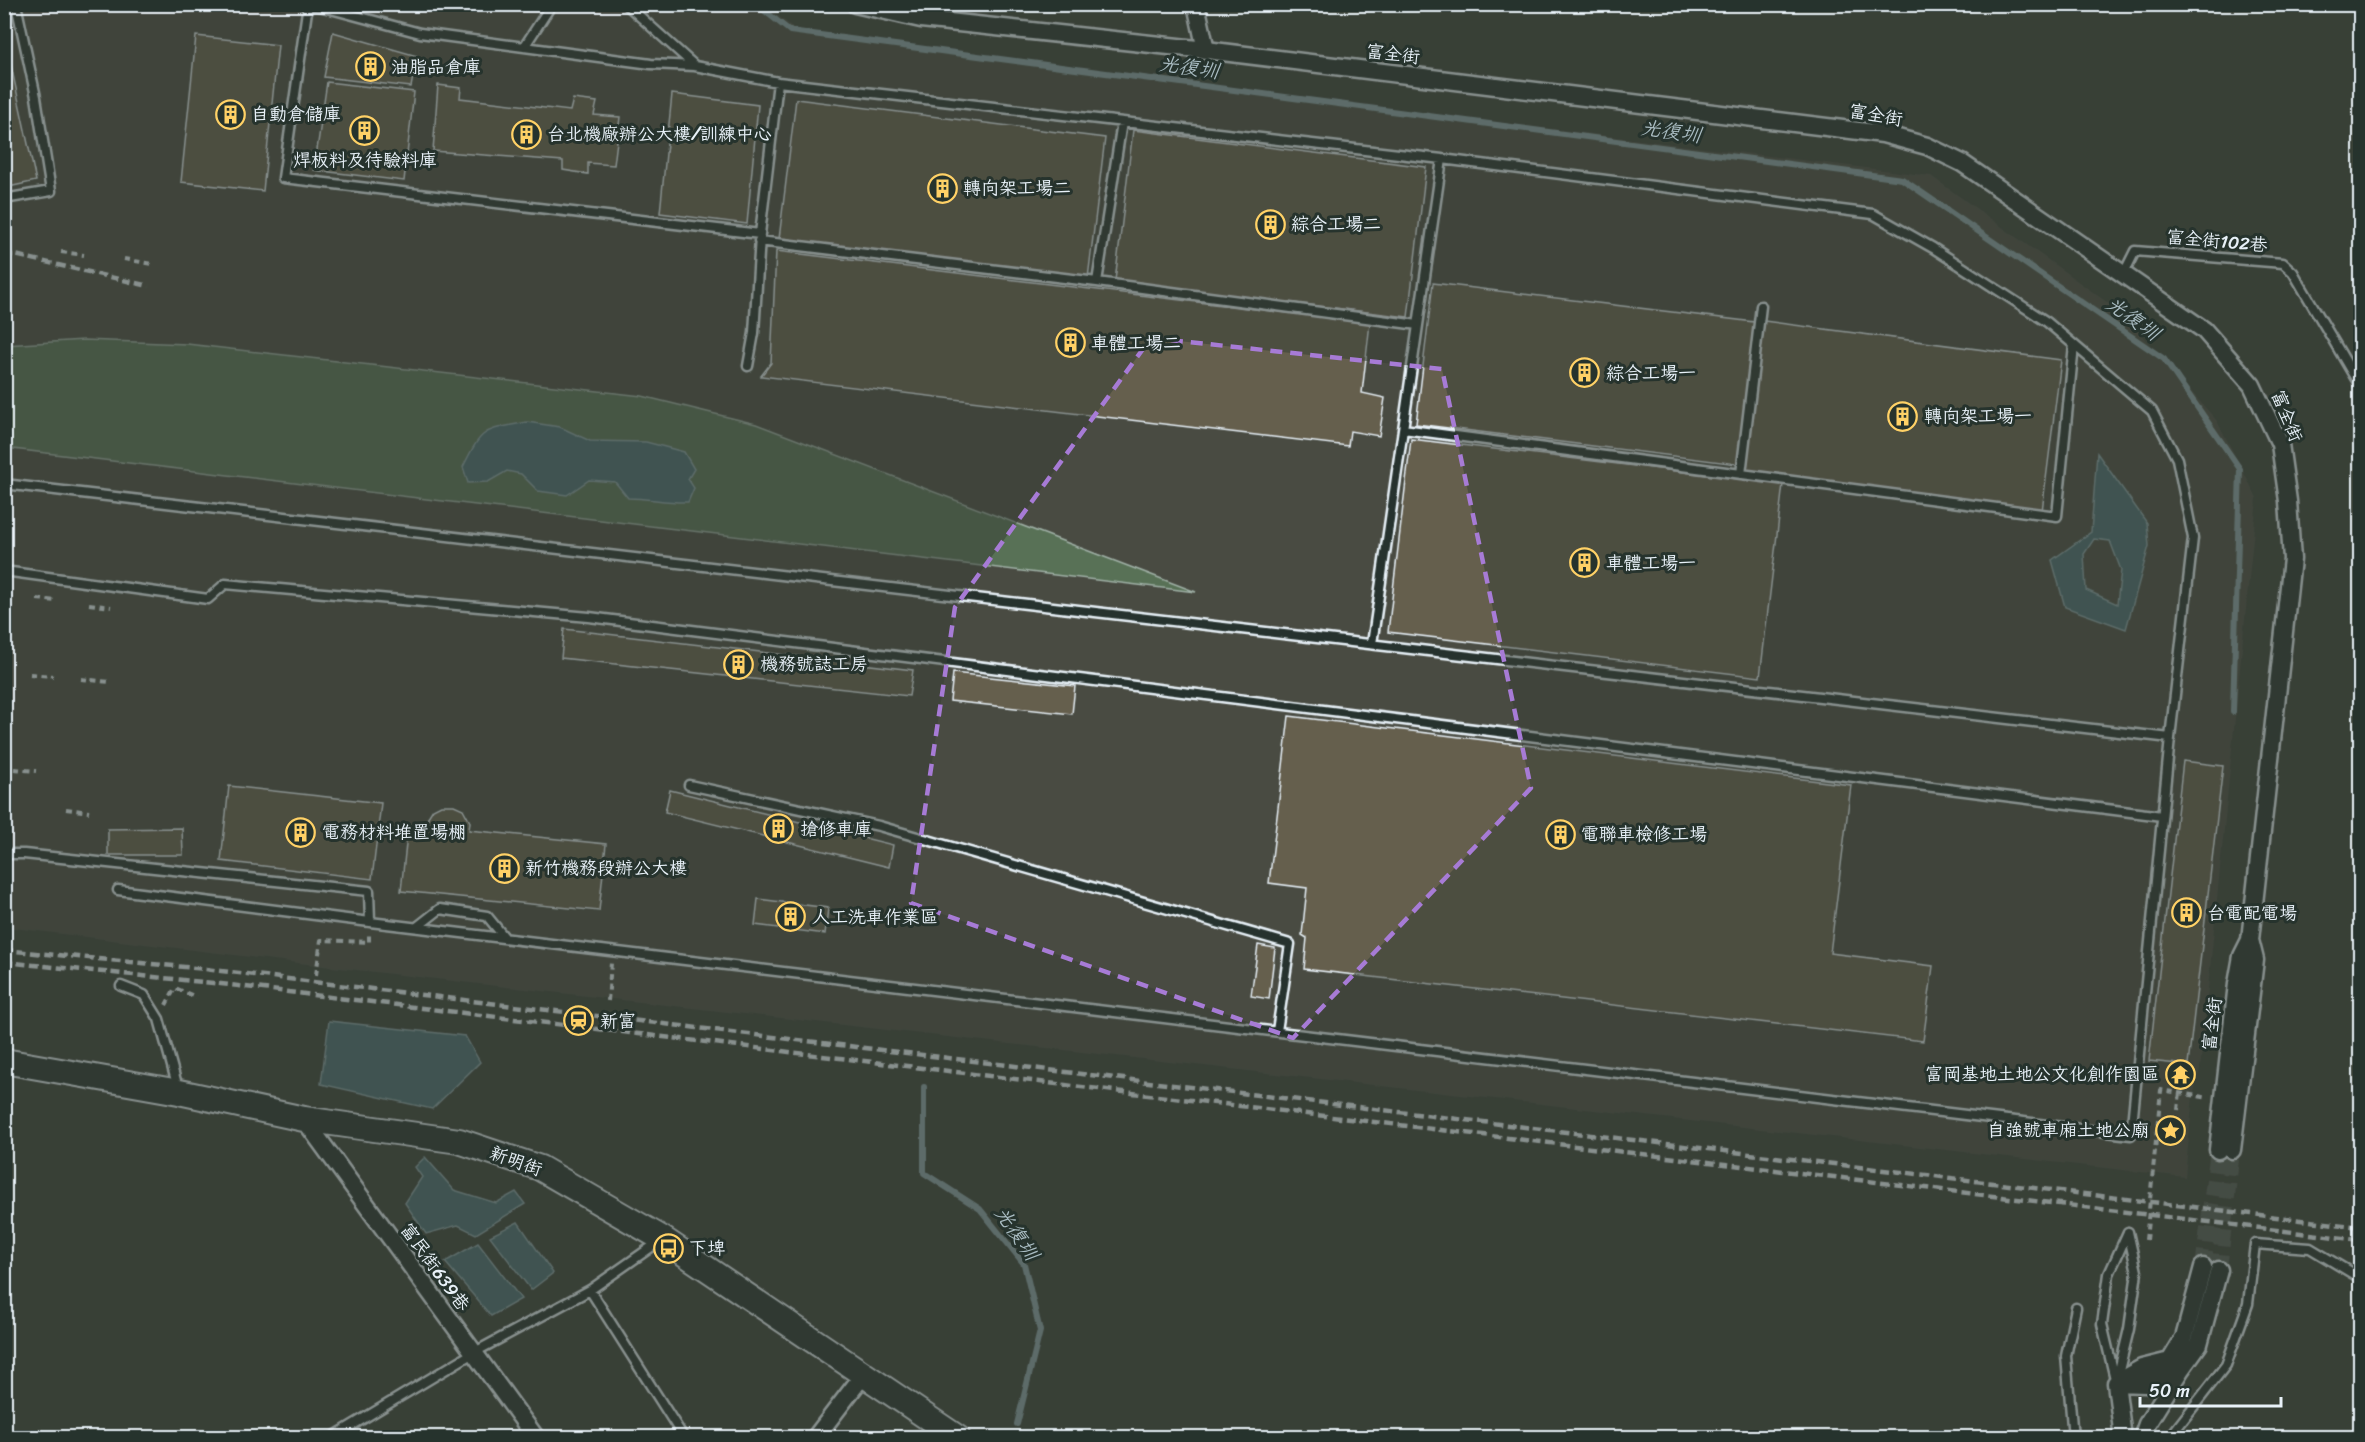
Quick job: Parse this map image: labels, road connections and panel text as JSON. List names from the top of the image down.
{
  "streets": {
    "street": ["富全街", "新明街", "富民街639巷"],
    "lane": ["富全街102巷"]
  },
  "crossings": [
    ["富全街", "富全街102巷"],
    ["新明街", "富民街639巷"]
  ],
  "water": ["光復圳"],
  "places": {
    "building": [
      "油脂品倉庫",
      "自動倉儲庫",
      "焊板料及待驗料庫",
      "台北機廠辦公大樓/訓練中心",
      "轉向架工場二",
      "綜合工場二",
      "車體工場二",
      "綜合工場一",
      "轉向架工場一",
      "車體工場一",
      "機務號誌工房",
      "搶修車庫",
      "電務材料堆置場棚",
      "電聯車檢修工場",
      "新竹機務段辦公大樓",
      "台電配電場",
      "人工洗車作業區"
    ],
    "station": ["新富"],
    "temple": ["富岡基地土地公文化創作園區"],
    "place": ["自強號車廂土地公廟"],
    "bus stop": ["下埤"]
  },
  "scale_bar": "50 m"
}
